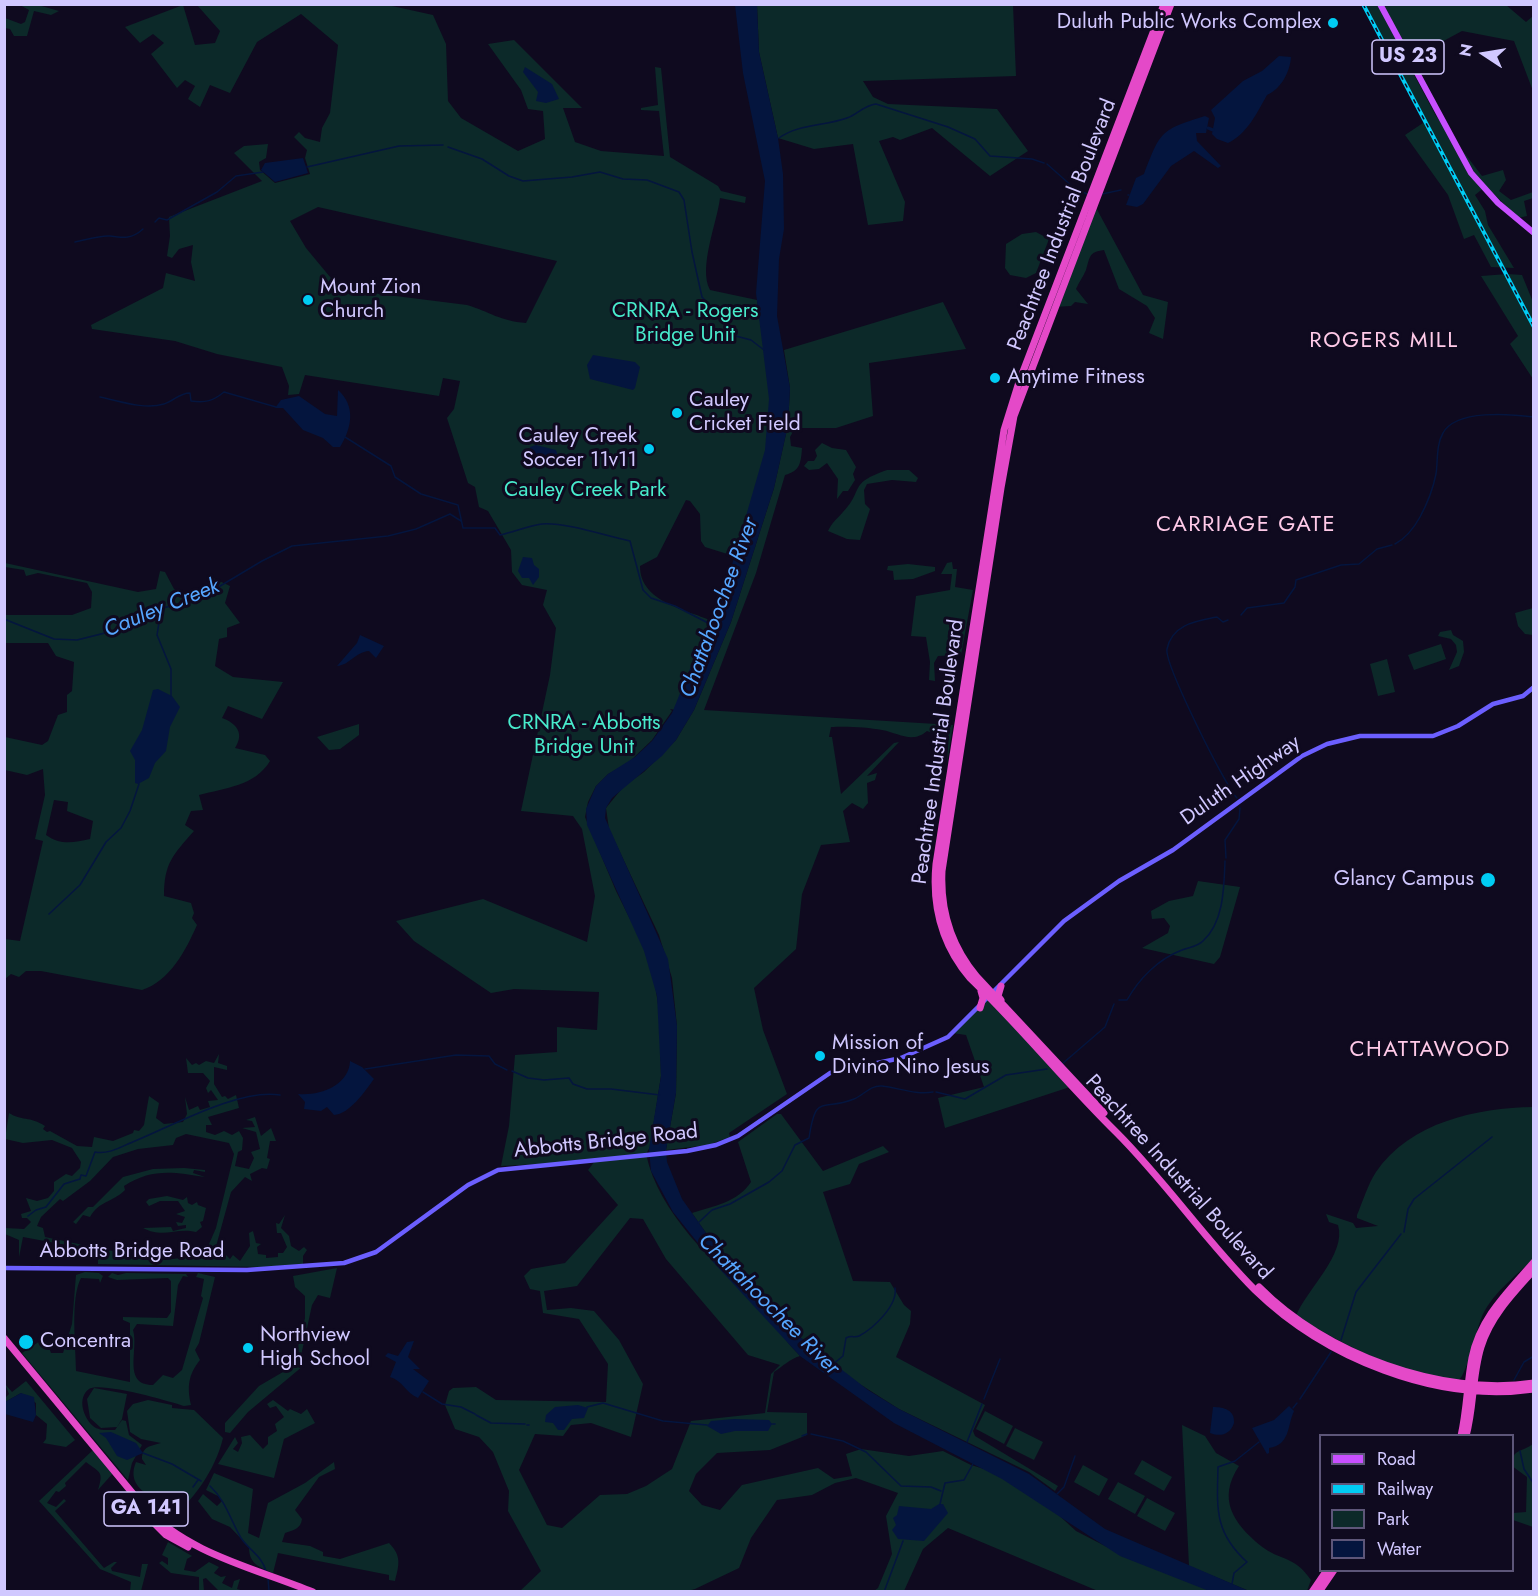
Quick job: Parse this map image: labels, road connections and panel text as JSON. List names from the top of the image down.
{
  "streets": {
    "highway": ["Peachtree Industrial Boulevard", "GA 141"],
    "main road": ["US 23", "Duluth Highway", "Abbotts Bridge Road"]
  },
  "crossings": [
    ["Peachtree Industrial Boulevard", "Abbotts Bridge Road"],
    ["Duluth Highway", "Abbotts Bridge Road"]
  ],
  "districts": ["ROGERS MILL", "CARRIAGE GATE", "CHATTAWOOD"],
  "water": ["Chattahoochee River", "Cauley Creek"],
  "parks": ["CRNRA - Rogers Bridge Unit", "Cauley Creek Park", "CRNRA - Abbotts Bridge Unit"],
  "places": [
    "Duluth Public Works Complex",
    "Mount Zion Church",
    "Anytime Fitness",
    "Cauley Cricket Field",
    "Cauley Creek Soccer 11v11",
    "Glancy Campus",
    "Mission of Divino Nino Jesus",
    "Concentra",
    "Northview High School"
  ],
  "legend": [
    "Road",
    "Railway",
    "Park",
    "Water"
  ],
  "north": "left"
}
